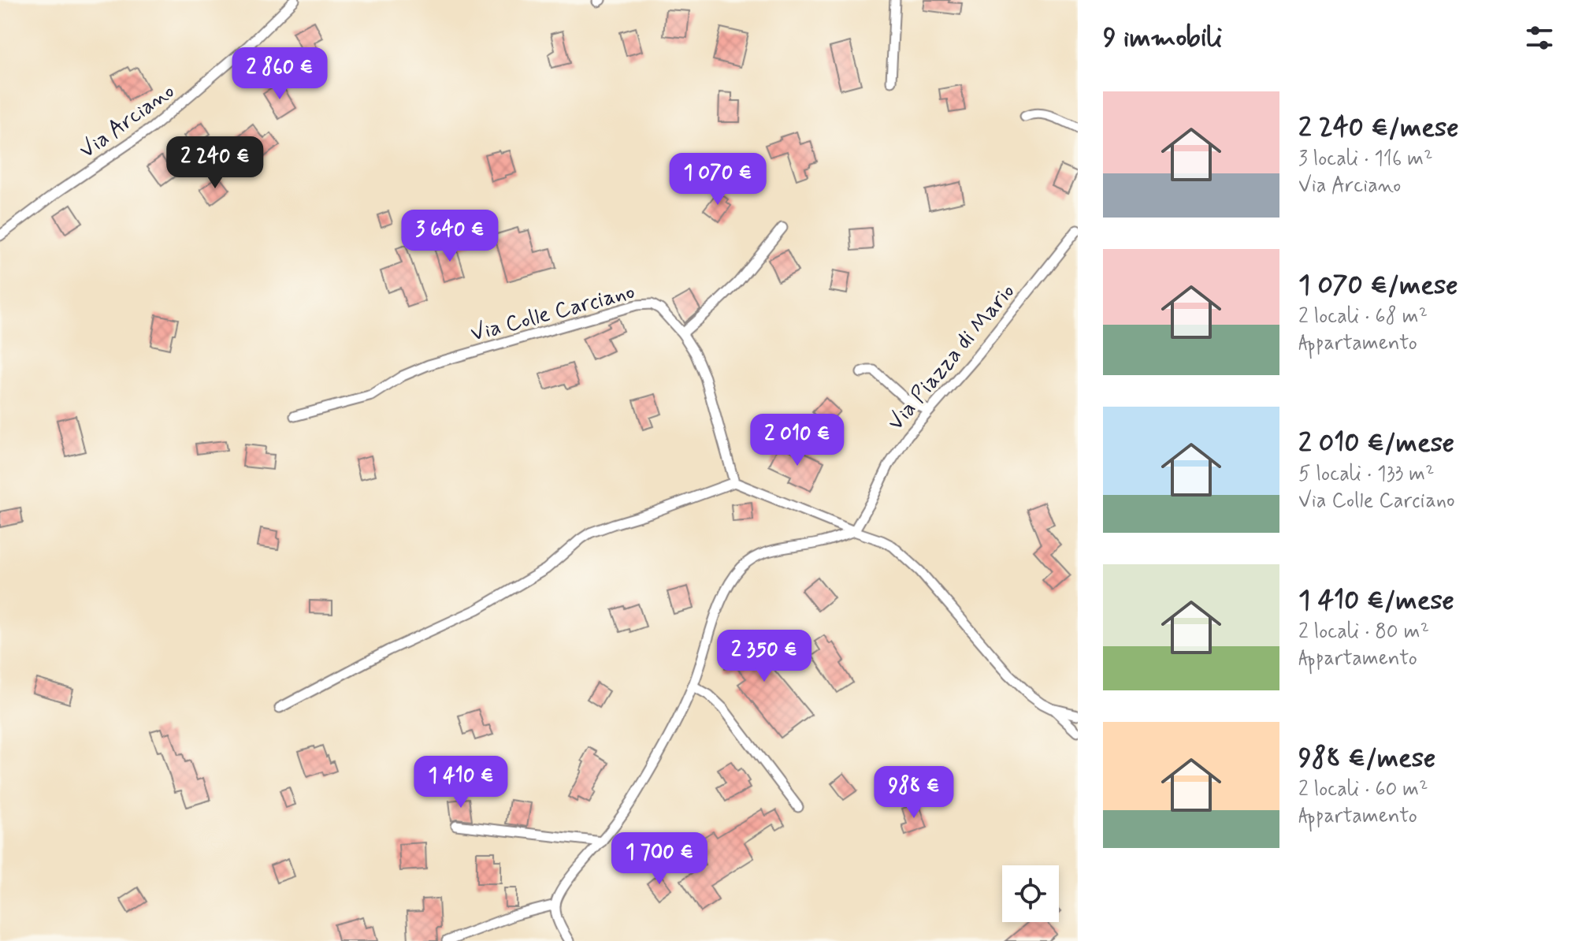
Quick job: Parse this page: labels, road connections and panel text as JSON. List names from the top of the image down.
{
  "streets": {
    "street": ["Via Arciano", "Via Colle Carciano", "Via Piazza di Mario"]
  },
  "page": {
    "heading": "9 immobili",
    "price": [
      "2 860 €",
      "2 240 €",
      "1 070 €",
      "3 640 €",
      "2 010 €",
      "2 350 €",
      "1 410 €",
      "988 €",
      "1 700 €"
    ],
    "list": [
      {
        "name": "2 240 €/mese",
        "note": "3 locali · 116 m² · Via Arciano"
      },
      {
        "name": "1 070 €/mese",
        "note": "2 locali · 68 m² · Appartamento"
      },
      {
        "name": "2 010 €/mese",
        "note": "5 locali · 133 m² · Via Colle Carciano"
      },
      {
        "name": "1 410 €/mese",
        "note": "2 locali · 80 m² · Appartamento"
      },
      {
        "name": "988 €/mese",
        "note": "2 locali · 60 m² · Appartamento"
      }
    ]
  }
}
